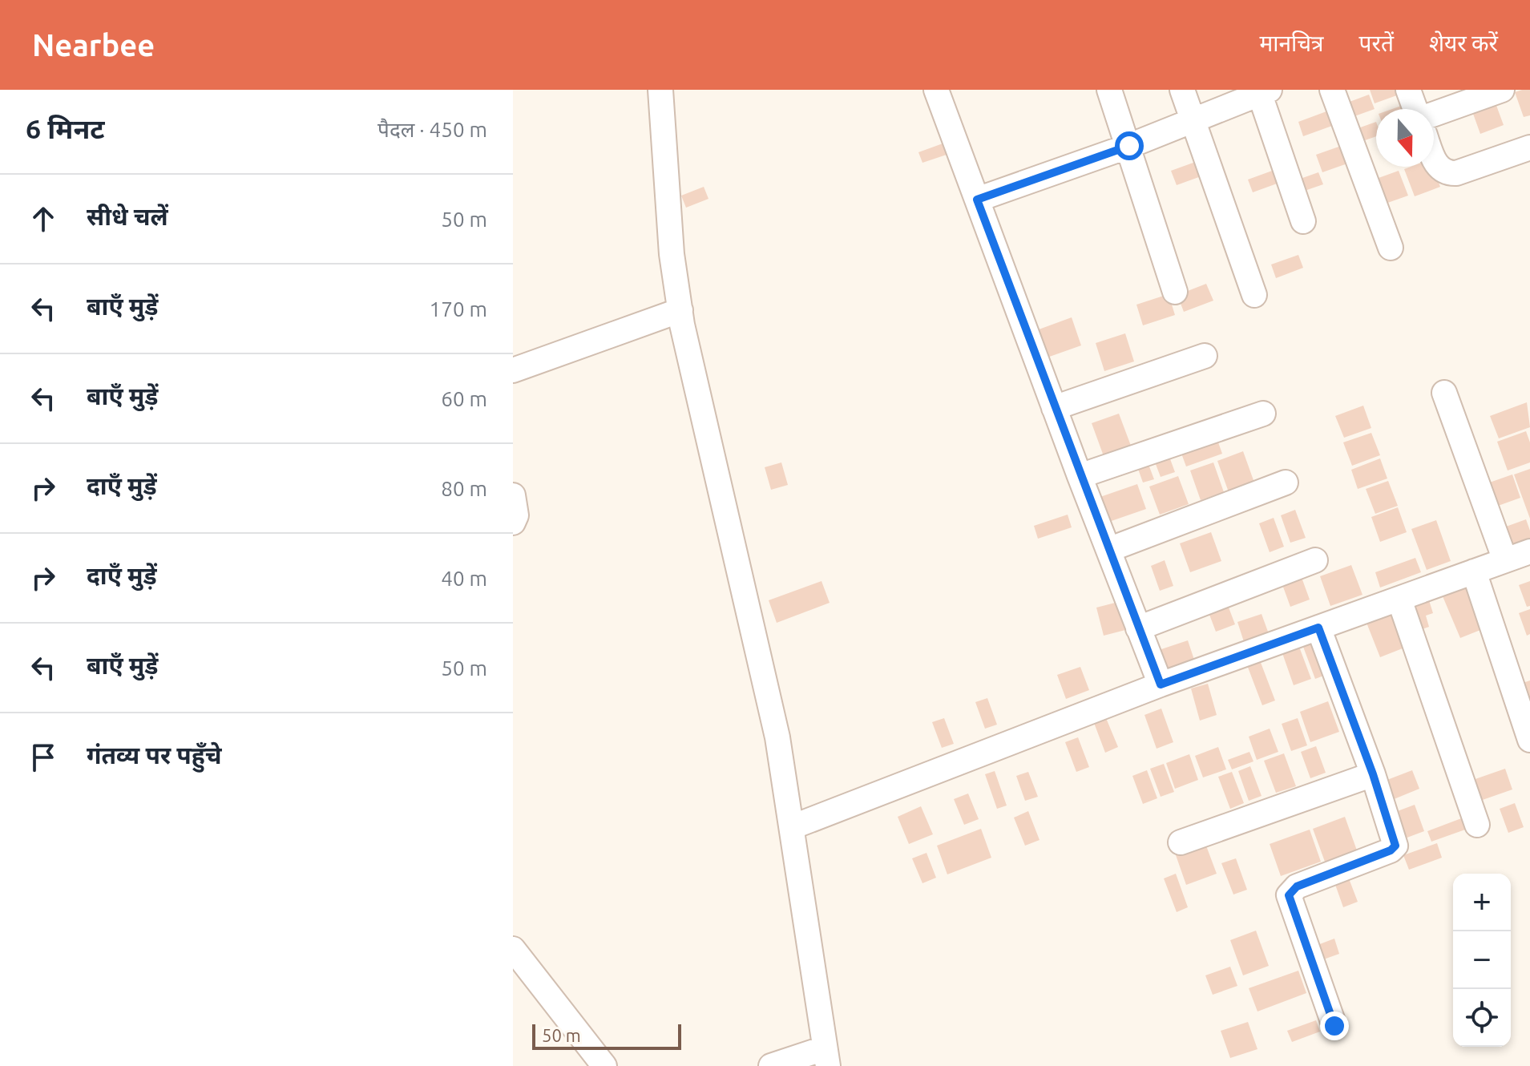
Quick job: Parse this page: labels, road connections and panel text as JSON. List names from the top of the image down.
{
  "scale_bar": "50 m",
  "north": "bottom",
  "page": {
    "header": "Nearbee",
    "nav": ["मानचित्र", "परतें", "शेयर करें"],
    "heading": ["6 मिनट", "पैदल · 450 m"],
    "list": [
      ["सीधे चलें", "50 m"],
      ["बाएँ मुड़ें", "170 m"],
      ["बाएँ मुड़ें", "60 m"],
      ["दाएँ मुड़ें", "80 m"],
      ["दाएँ मुड़ें", "40 m"],
      ["बाएँ मुड़ें", "50 m"],
      "गंतव्य पर पहुँचे"
    ],
    "map_buttons": ["+", "−"],
    "scale": "50 m"
  }
}
